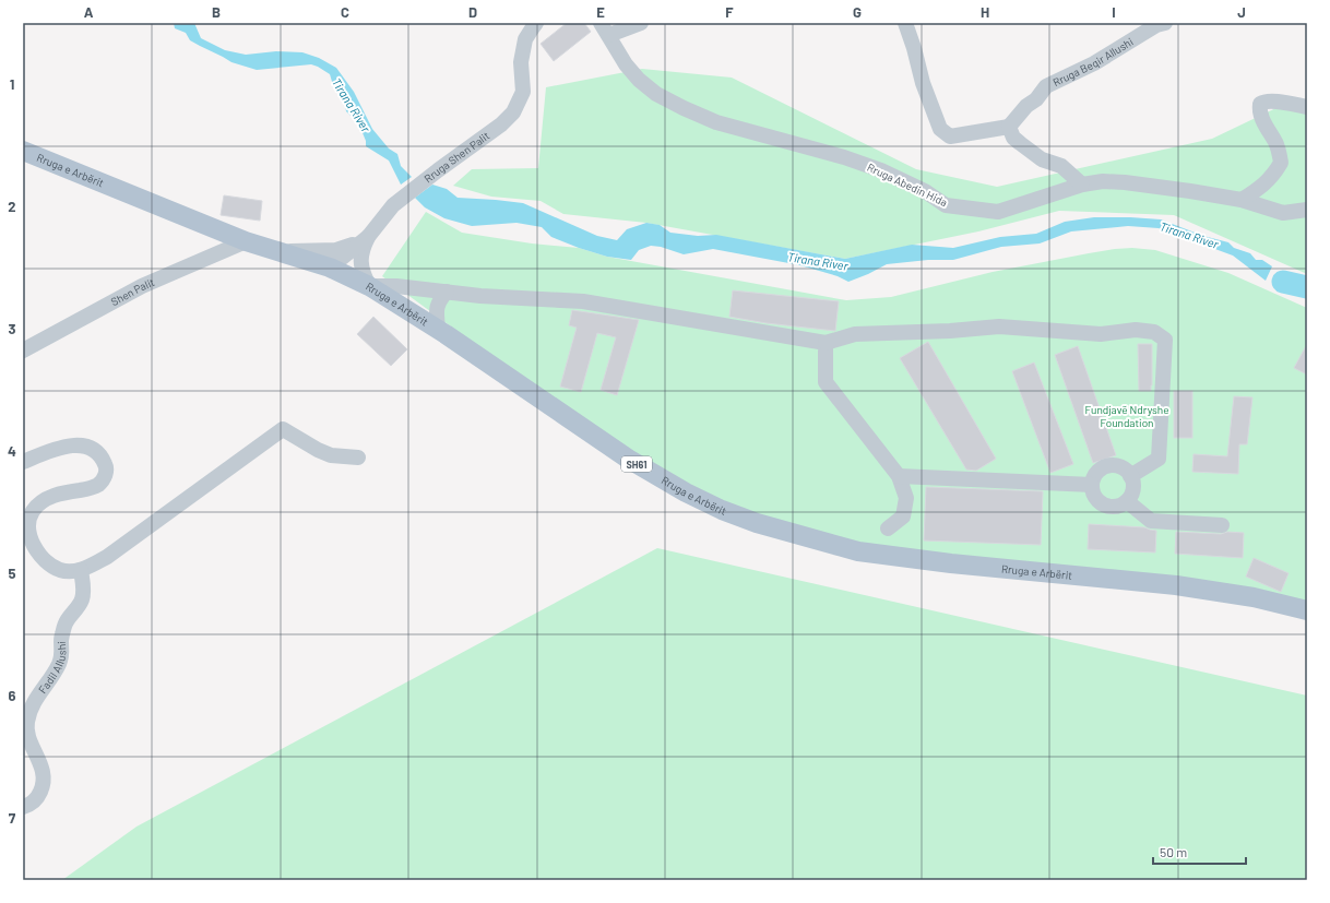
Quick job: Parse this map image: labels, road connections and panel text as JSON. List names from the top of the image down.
{
  "streets": {
    "main road": ["Rruga e Arbërit", "SH61"],
    "street": [
      "Rruga Beqir Allushi",
      "Rruga Shen Palit",
      "Rruga Abedin Hida",
      "Shen Palit",
      "Fadil Allushi"
    ]
  },
  "crossings": [
    ["Rruga Shen Palit", "Rruga e Arbërit"],
    ["Rruga e Arbërit", "Shen Palit"]
  ],
  "water": ["Tirana River"],
  "parks": ["Fundjavë Ndryshe Foundation"],
  "scale_bar": "50 m",
  "grid": {
    "columns": [
      "A",
      "B",
      "C",
      "D",
      "E",
      "F",
      "G",
      "H",
      "I",
      "J"
    ],
    "rows": [
      "1",
      "2",
      "3",
      "4",
      "5",
      "6",
      "7"
    ]
  }
}
